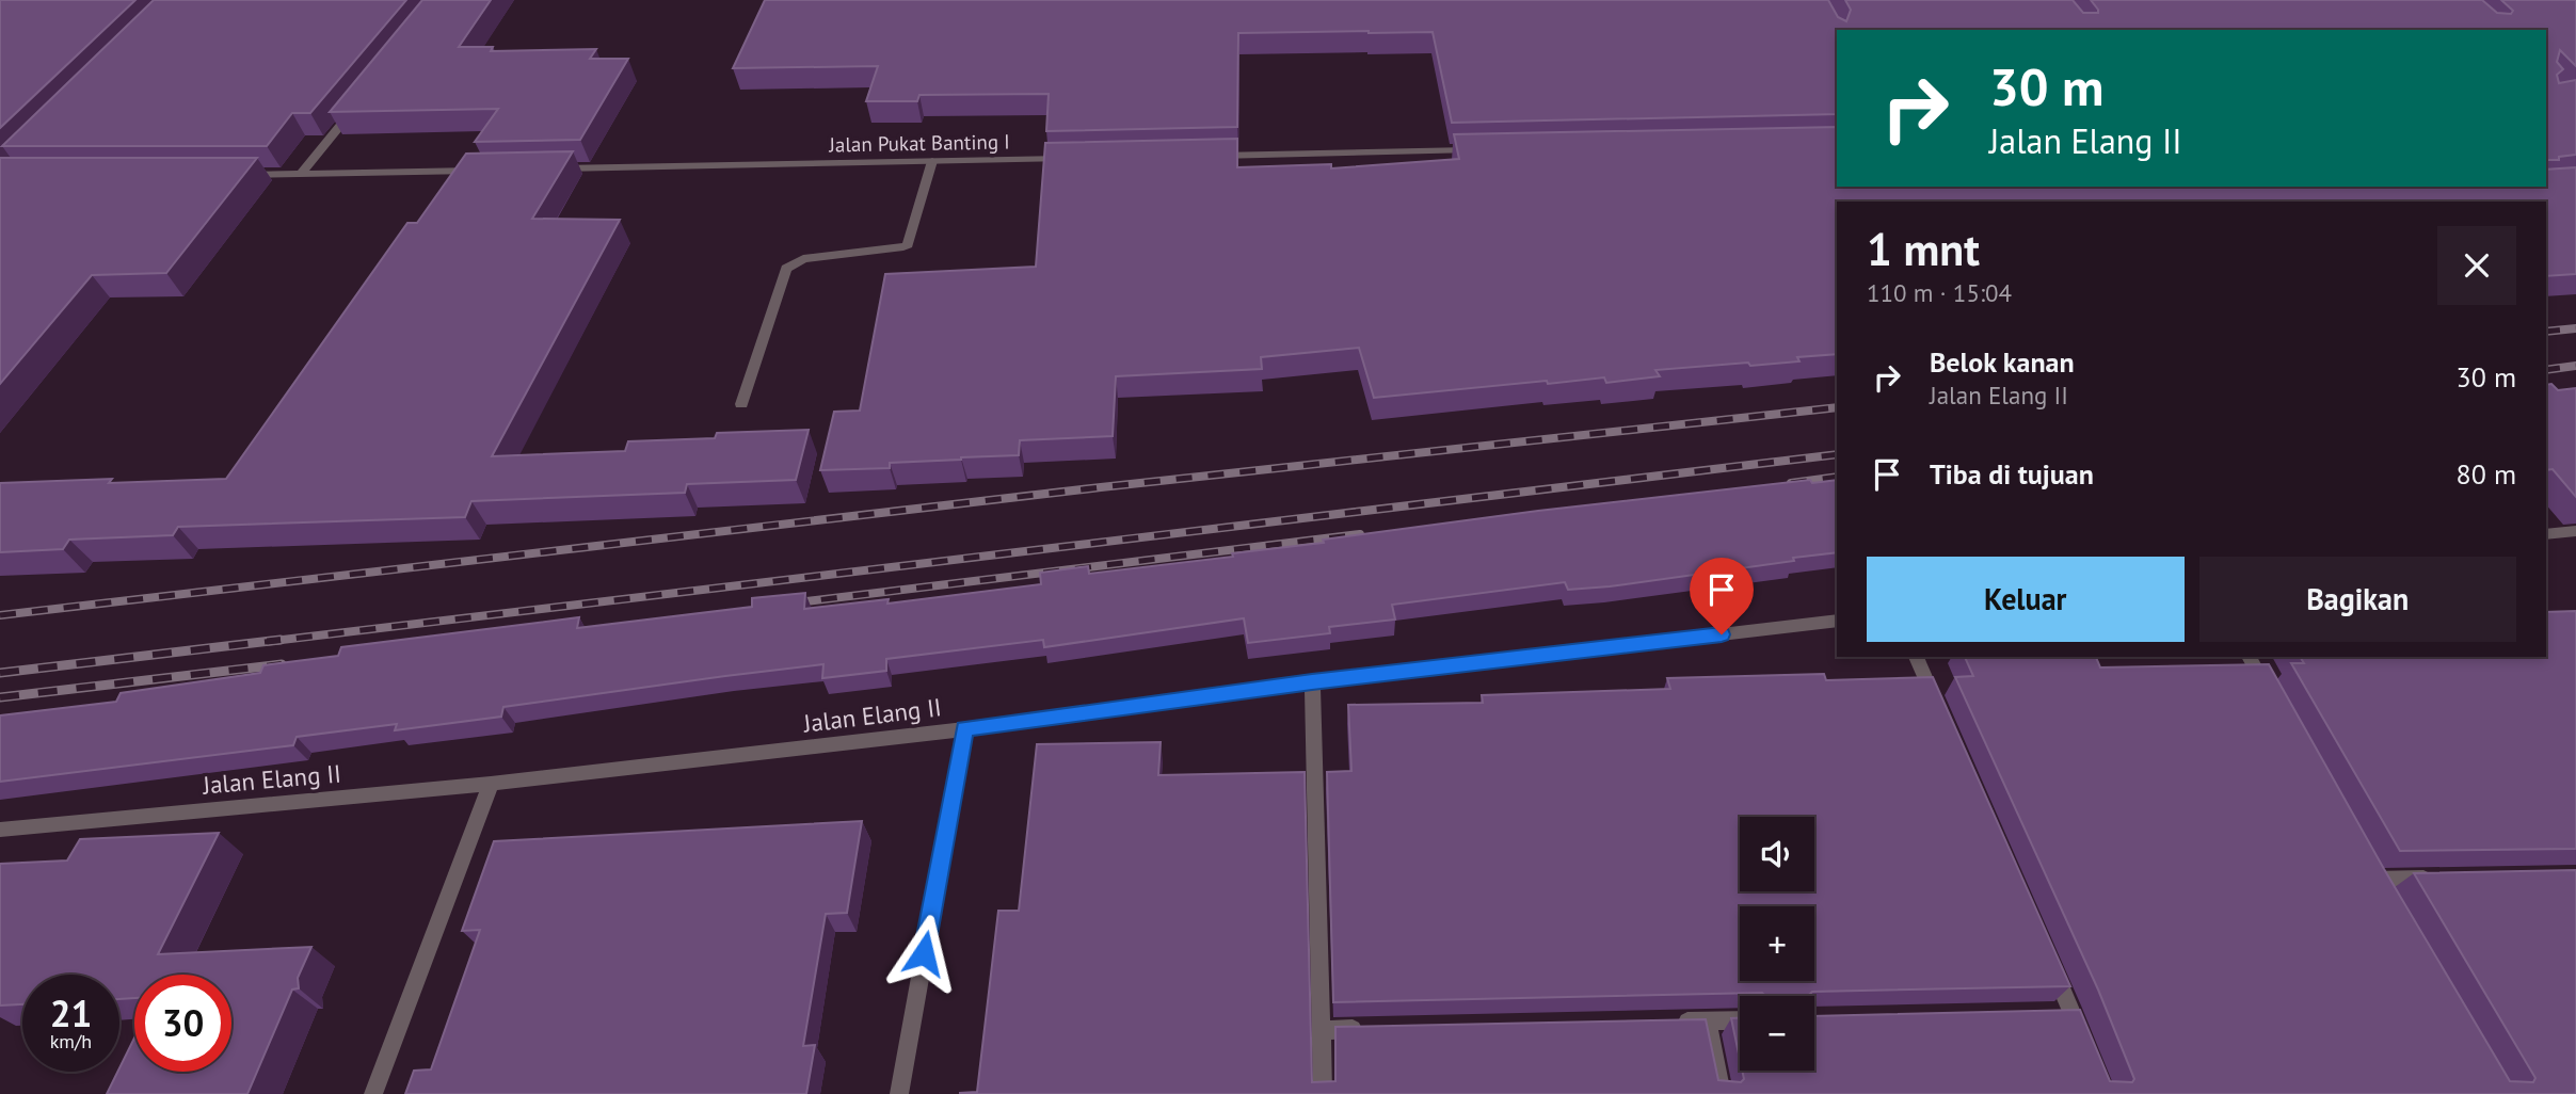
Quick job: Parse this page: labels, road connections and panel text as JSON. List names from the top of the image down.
{
  "streets": {
    "street": ["Jalan Pukat Banting I", "Jalan Elang II"]
  },
  "page": {
    "turn": ["30 m", "Jalan Elang II"],
    "heading": ["1 mnt", "110 m · 15:04"],
    "list": [
      {
        "name": "Belok kanan",
        "note": "Jalan Elang II",
        "value": "30 m"
      },
      {
        "name": "Tiba di tujuan",
        "value": "80 m"
      }
    ],
    "buttons": ["Keluar", "Bagikan"],
    "map_buttons": ["+", "−"],
    "speed": "21 km/h",
    "limit": "30"
  }
}
